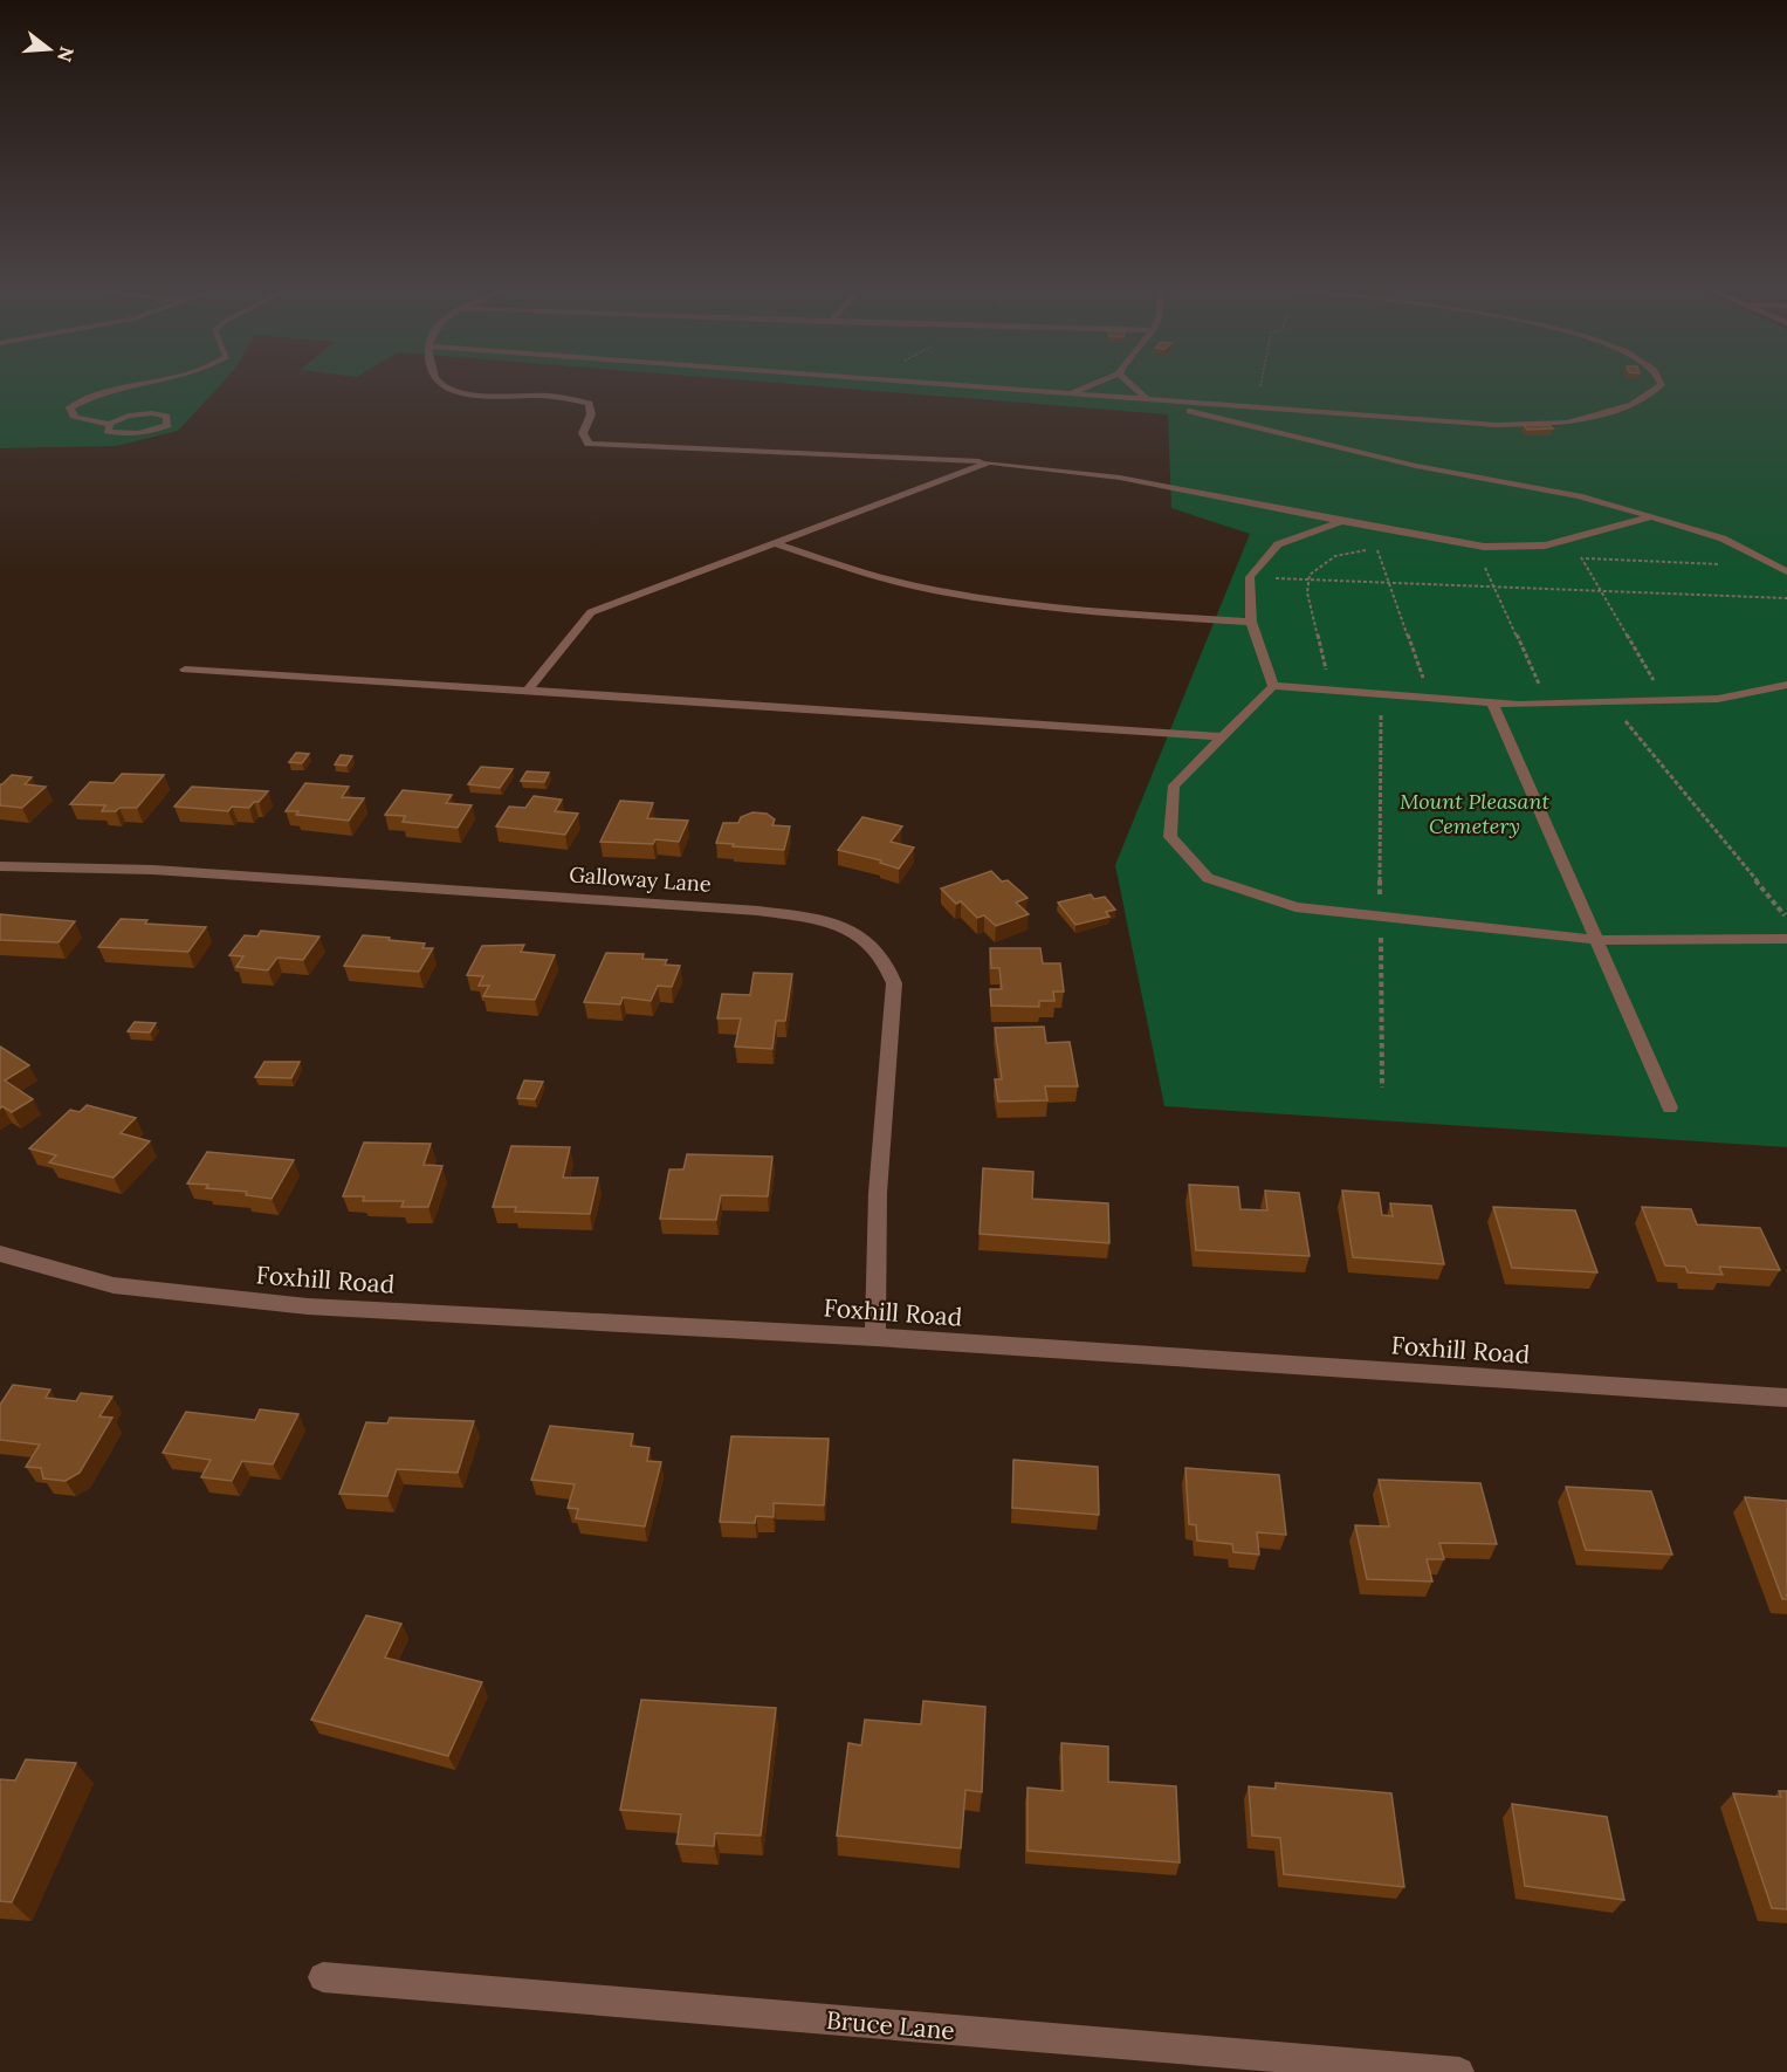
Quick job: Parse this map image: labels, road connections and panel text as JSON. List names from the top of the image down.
{
  "streets": {
    "street": ["Galloway Lane", "Foxhill Road", "Bruce Lane"]
  },
  "crossings": [
    ["Galloway Lane", "Foxhill Road"]
  ],
  "parks": ["Mount Pleasant Cemetery"],
  "north": "right"
}
